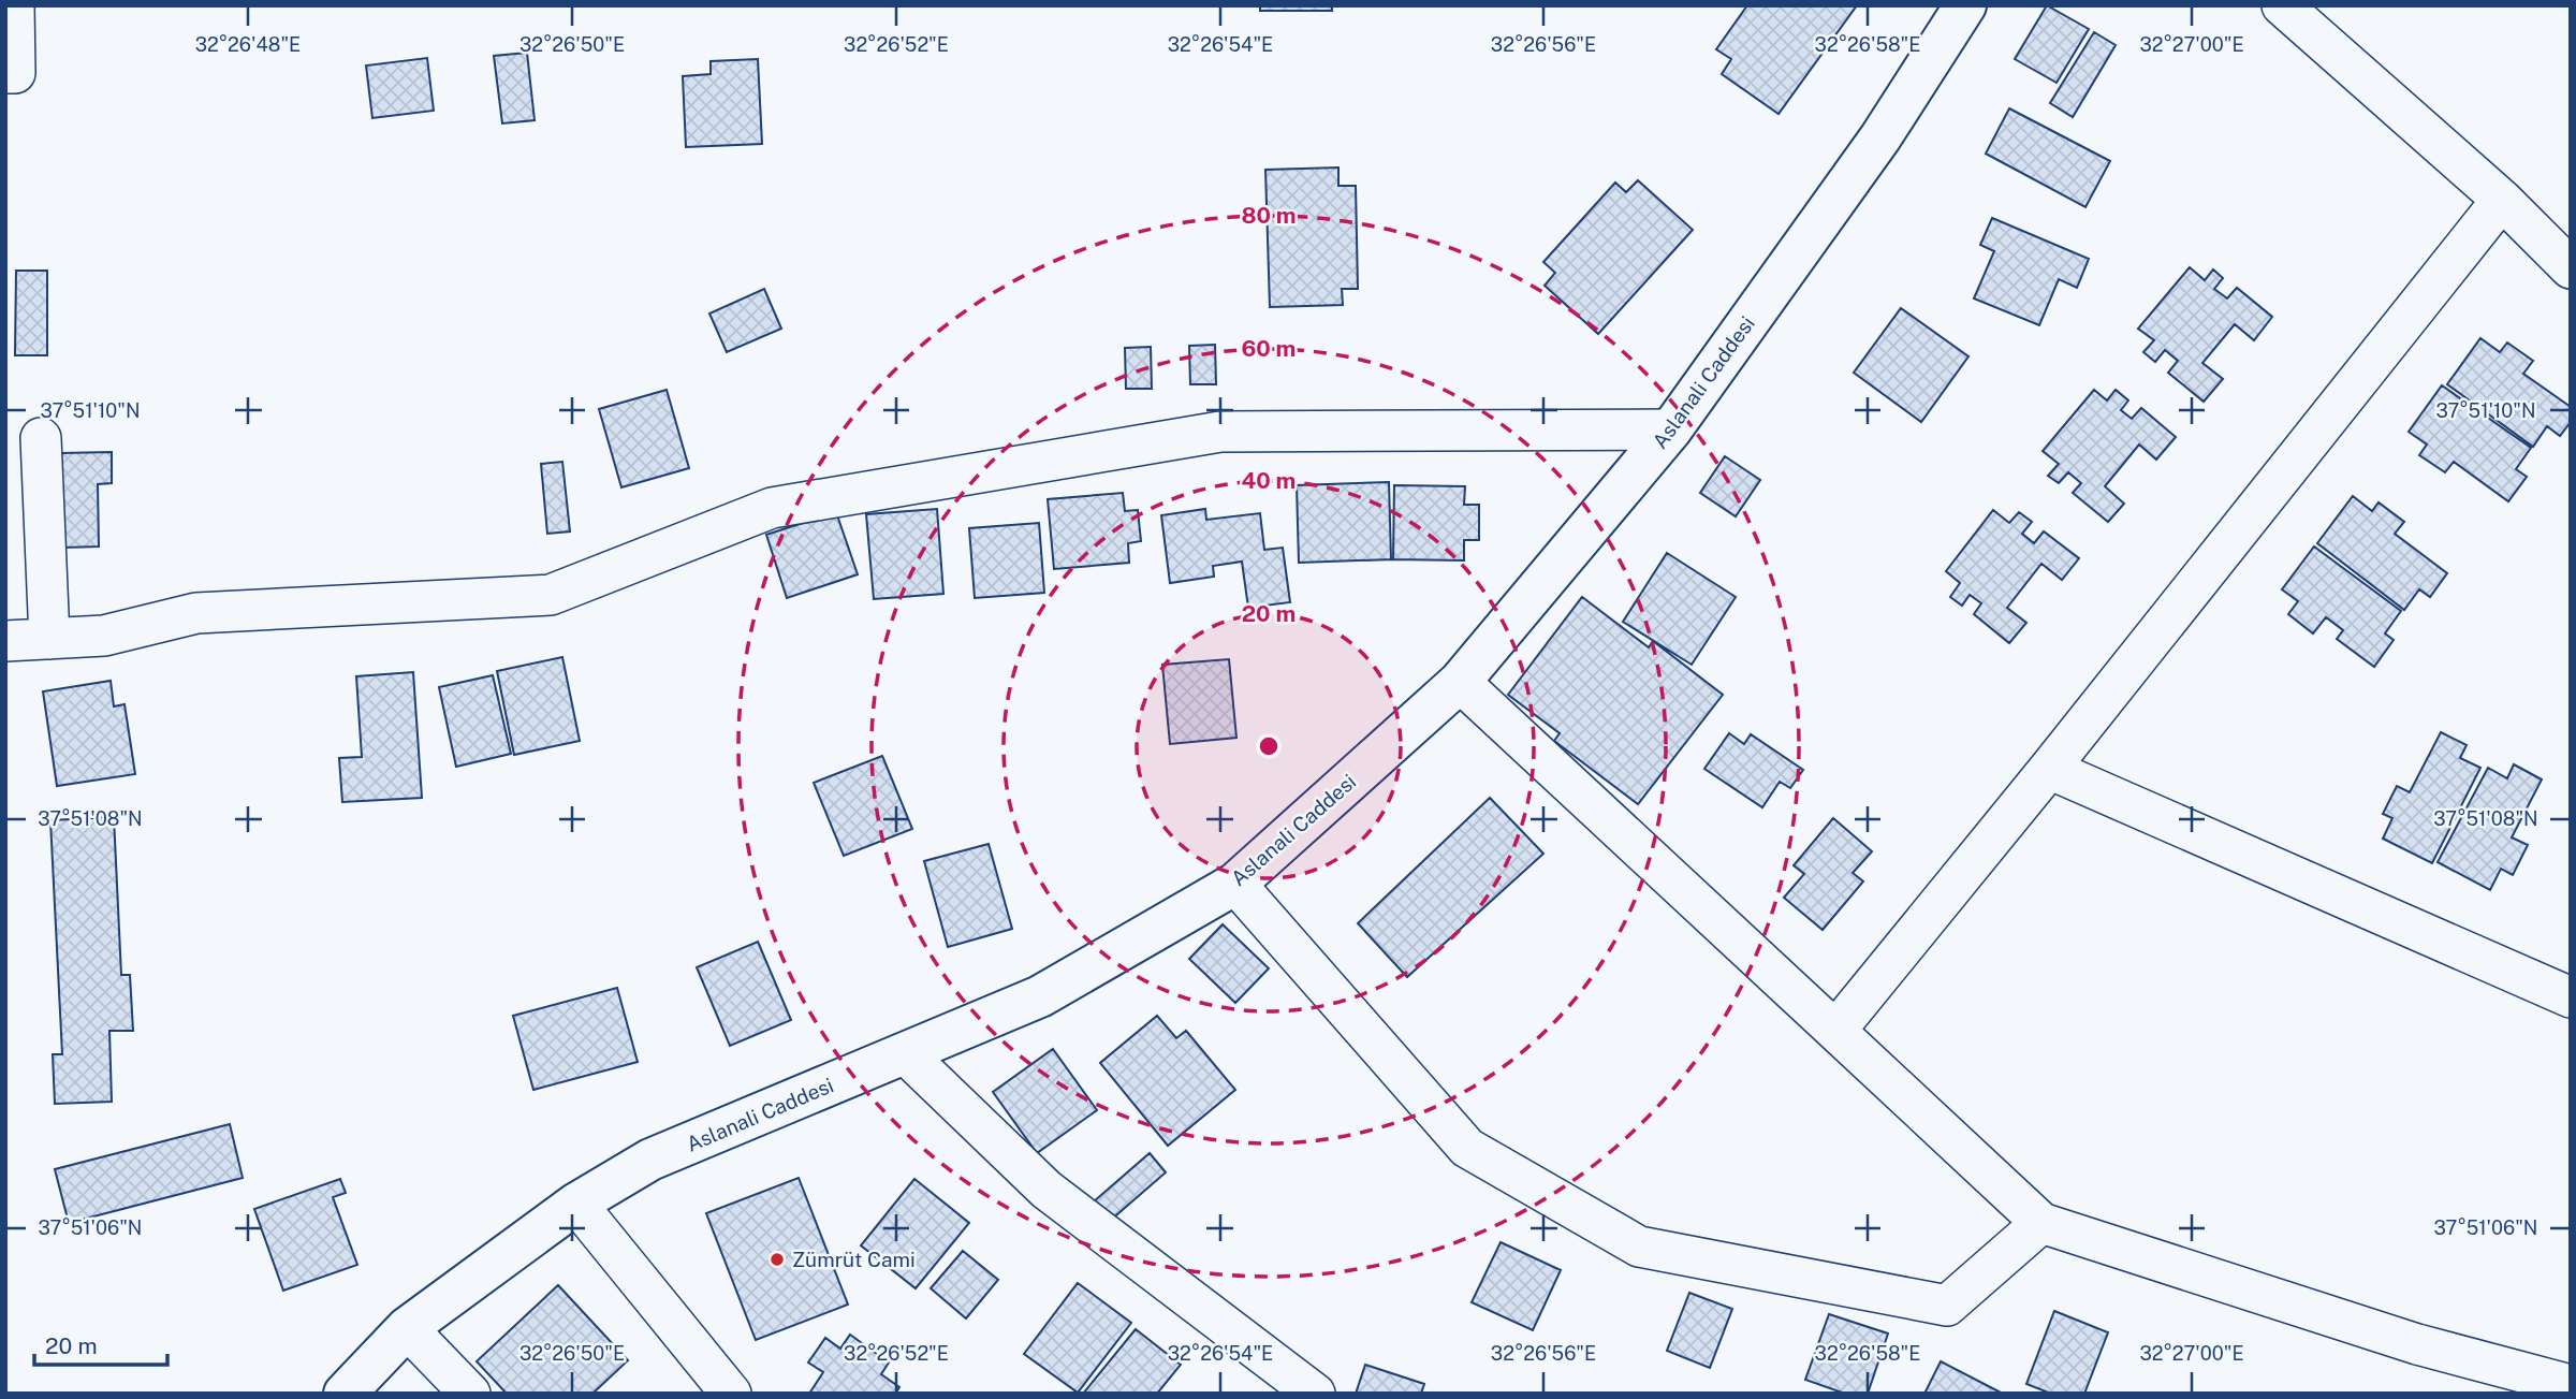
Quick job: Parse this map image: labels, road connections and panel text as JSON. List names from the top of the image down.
{
  "streets": {
    "street": ["Aslanali Caddesi"]
  },
  "places": ["Zümrüt Cami"],
  "scale_bar": "20 m",
  "coordinates": [
    "32°26'48\"E",
    "32°26'50\"E",
    "32°26'52\"E",
    "32°26'54\"E",
    "32°26'56\"E",
    "32°26'58\"E",
    "32°27'00\"E",
    "37°51'10\"N",
    "37°51'08\"N",
    "37°51'06\"N"
  ],
  "rings": [
    "80 m",
    "60 m",
    "40 m",
    "20 m"
  ]
}
